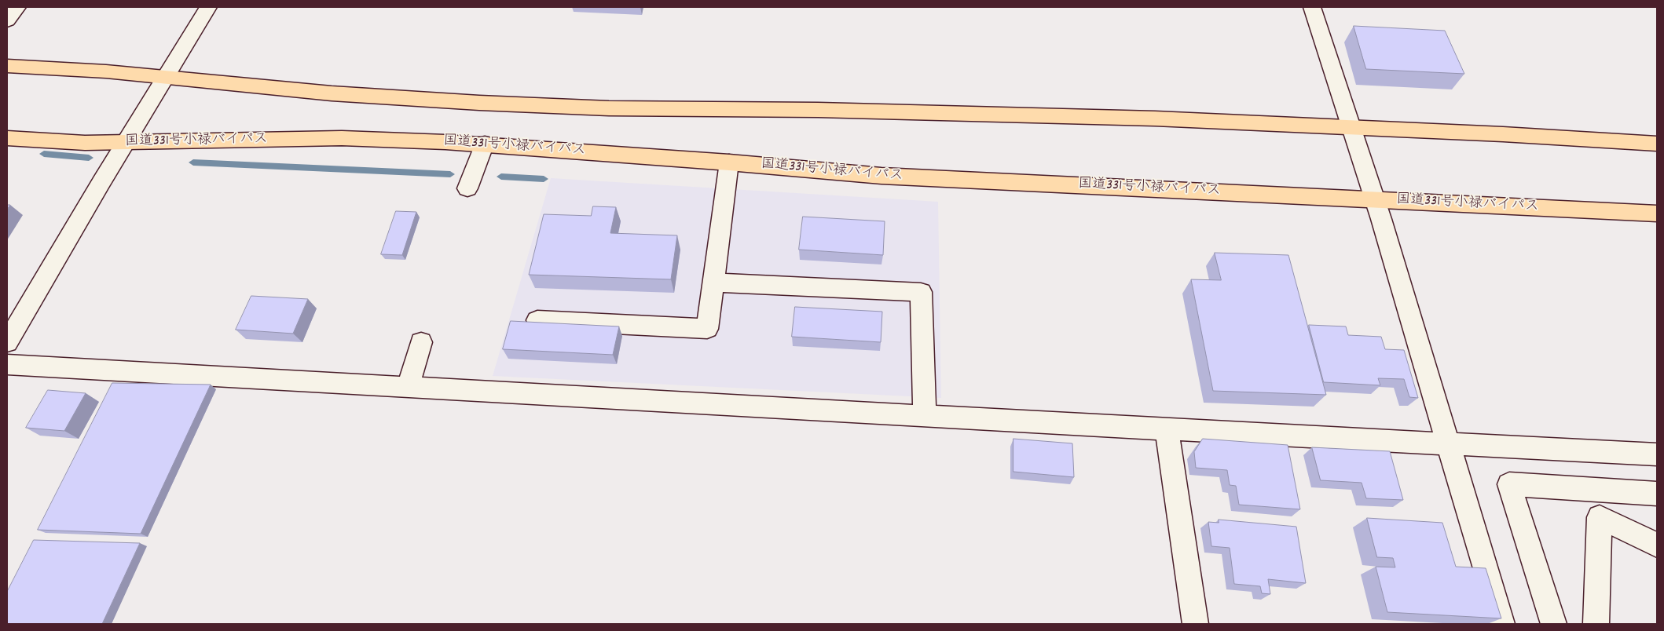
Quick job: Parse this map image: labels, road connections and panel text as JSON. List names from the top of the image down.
{
  "streets": {
    "highway": ["国道331号小禄バイパス"]
  }
}
